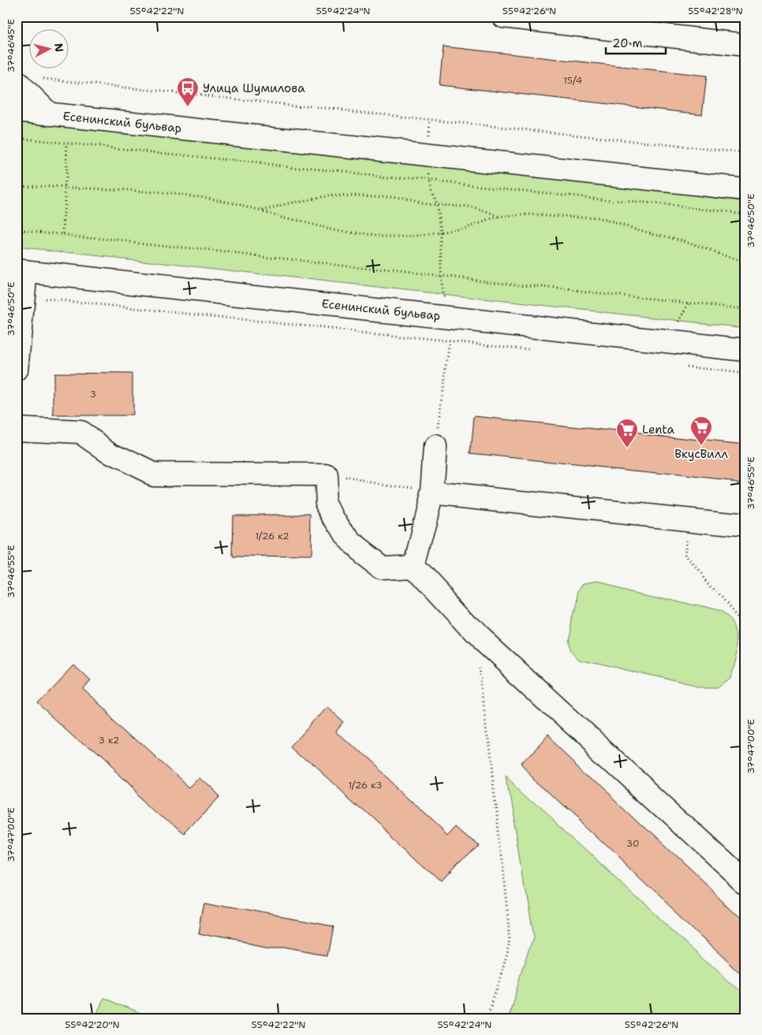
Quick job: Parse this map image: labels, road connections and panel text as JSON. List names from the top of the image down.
{
  "streets": {
    "street": ["Есенинский бульвар"]
  },
  "places": {
    "bus stop": ["Улица Шумилова"],
    "supermarket": ["ВкусВилл", "Lenta"]
  },
  "house_numbers": [
    "15/4",
    "3",
    "1/26 к2",
    "3 к2",
    "1/26 к3",
    "30"
  ],
  "scale_bar": "20 m",
  "north": "right",
  "coordinates": [
    "55°42'22\"N",
    "55°42'24\"N",
    "55°42'26\"N",
    "55°42'28\"N",
    "37°46'45\"E",
    "37°46'50\"E",
    "37°46'55\"E",
    "37°47'00\"E",
    "55°42'20\"N"
  ]
}
